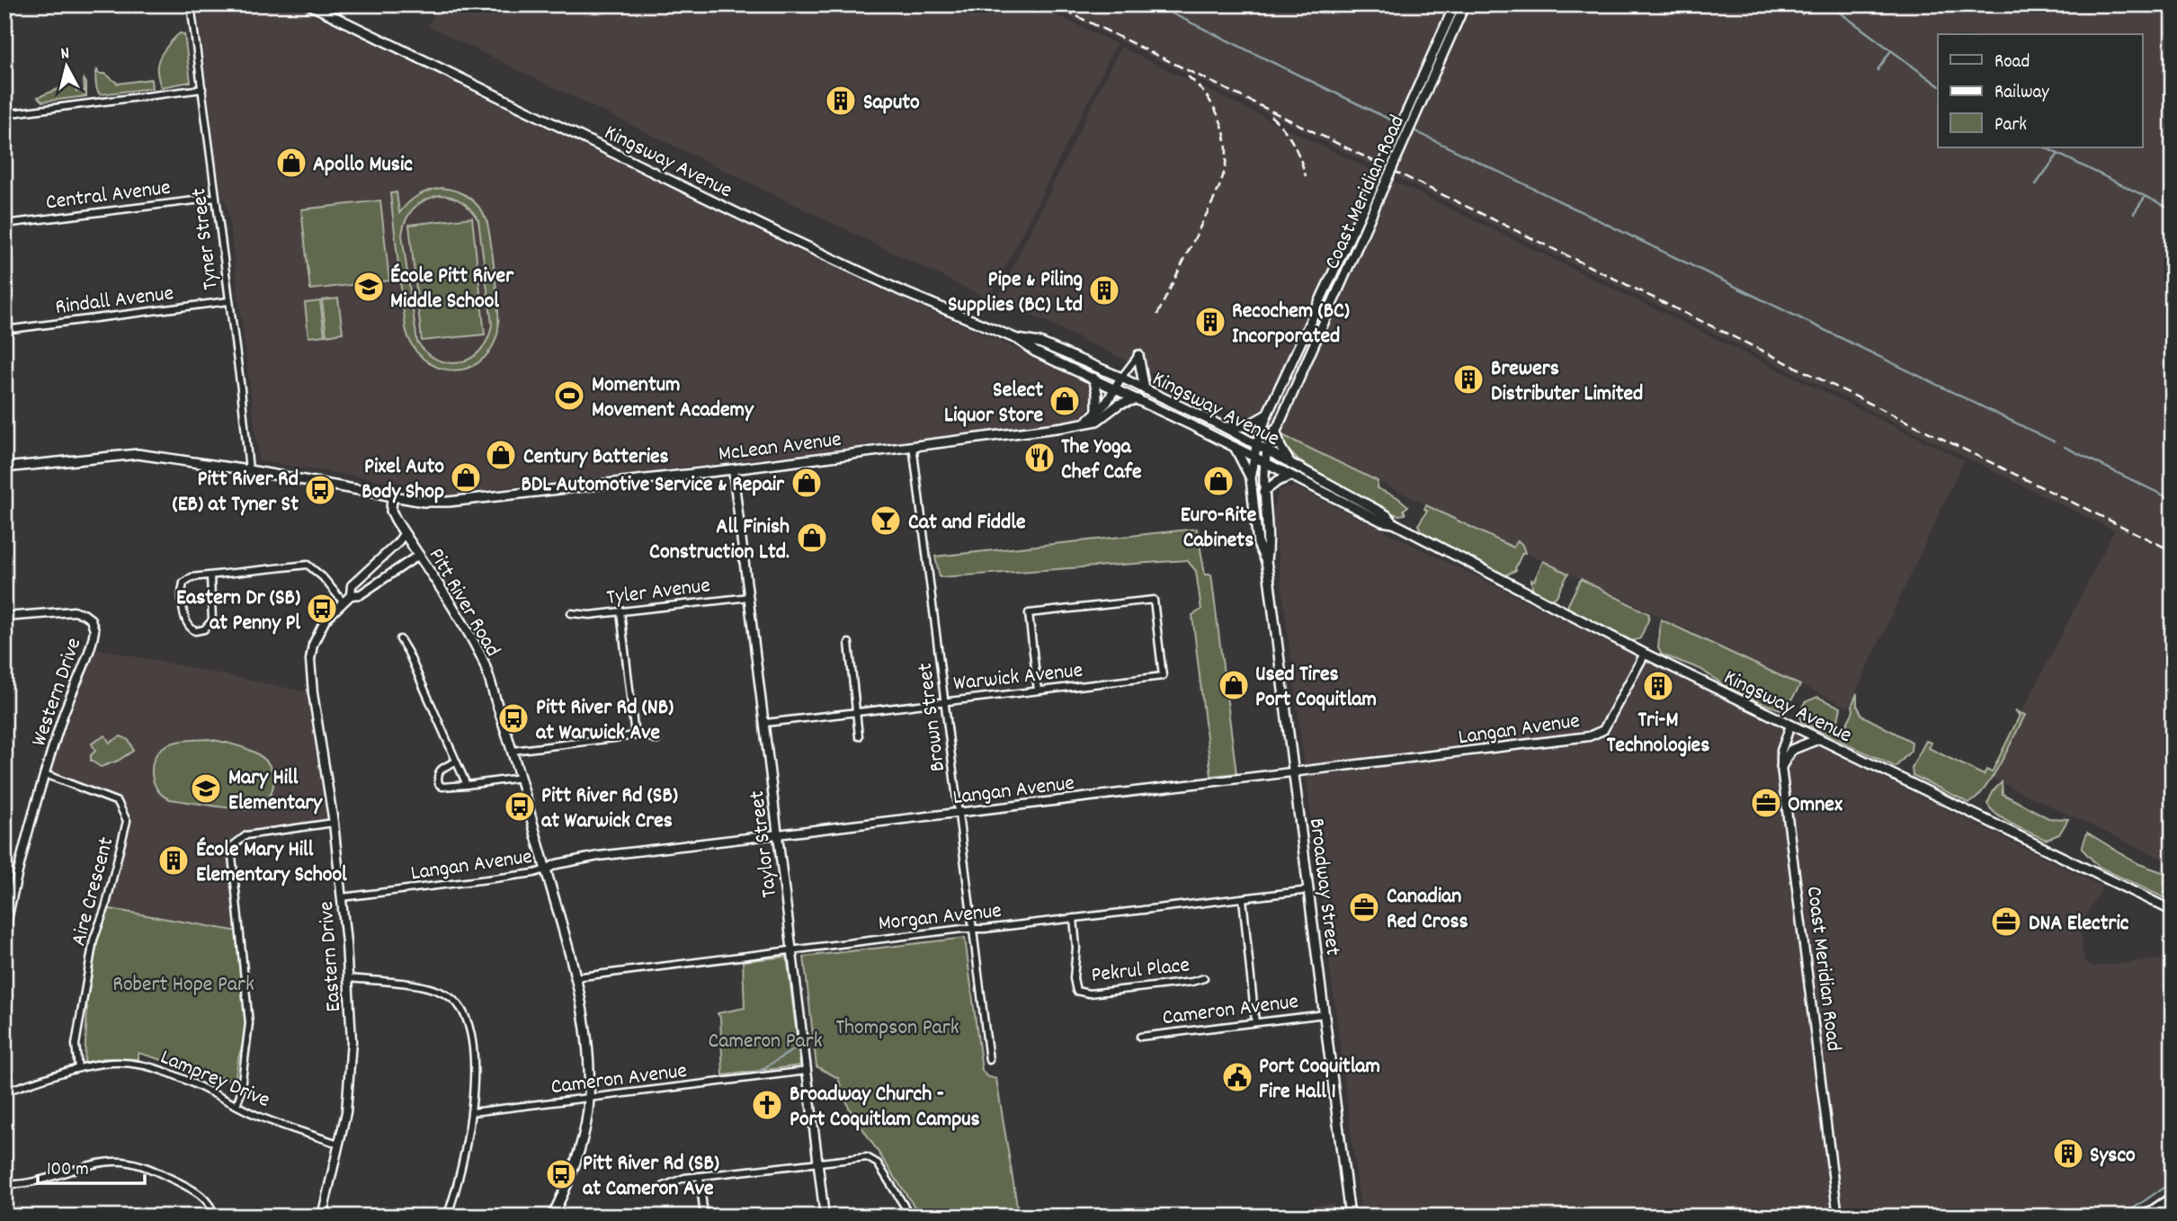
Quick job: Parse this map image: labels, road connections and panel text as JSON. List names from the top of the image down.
{
  "streets": {
    "main road": [
      "Kingsway Avenue",
      "Coast Meridian Road",
      "McLean Avenue",
      "Pitt River Road",
      "Broadway Street"
    ],
    "street": [
      "Central Avenue",
      "Tyner Street",
      "Rindall Avenue",
      "Tyler Avenue",
      "Warwick Avenue",
      "Western Drive",
      "Brown Street",
      "Langan Avenue",
      "Taylor Street",
      "Aire Crescent",
      "Morgan Avenue",
      "Eastern Drive",
      "Pekrul Place",
      "Cameron Avenue",
      "Lamprey Drive"
    ]
  },
  "crossings": [
    ["Kingsway Avenue", "Coast Meridian Road"],
    ["Kingsway Avenue", "Langan Avenue"],
    ["Kingsway Avenue", "Broadway Street"],
    ["Coast Meridian Road", "Broadway Street"],
    ["Central Avenue", "Tyner Street"],
    ["Tyner Street", "Rindall Avenue"],
    ["McLean Avenue", "Pitt River Road"],
    ["McLean Avenue", "Brown Street"],
    ["McLean Avenue", "Taylor Street"],
    ["Tyler Avenue", "Taylor Street"],
    ["Pitt River Road", "Langan Avenue"],
    ["Pitt River Road", "Morgan Avenue"],
    ["Pitt River Road", "Eastern Drive"],
    ["Pitt River Road", "Cameron Avenue"],
    ["Warwick Avenue", "Brown Street"],
    ["Warwick Avenue", "Taylor Street"],
    ["Western Drive", "Aire Crescent"],
    ["Brown Street", "Langan Avenue"],
    ["Brown Street", "Morgan Avenue"],
    ["Langan Avenue", "Taylor Street"],
    ["Langan Avenue", "Broadway Street"],
    ["Langan Avenue", "Eastern Drive"],
    ["Taylor Street", "Morgan Avenue"],
    ["Taylor Street", "Cameron Avenue"],
    ["Broadway Street", "Morgan Avenue"],
    ["Broadway Street", "Cameron Avenue"],
    ["Aire Crescent", "Lamprey Drive"],
    ["Morgan Avenue", "Pekrul Place"],
    ["Eastern Drive", "Lamprey Drive"]
  ],
  "parks": ["Robert Hope Park", "Thompson Park", "Cameron Park"],
  "places": {
    "building": [
      "Saputo",
      "Pipe & Piling Supplies (BC) Ltd",
      "Recochem (BC) Incorporated",
      "Brewers Distributer Limited",
      "Tri-M Technologies",
      "École Mary Hill Elementary School",
      "Sysco"
    ],
    "shop": [
      "Apollo Music",
      "Select Liquor Store",
      "Century Batteries",
      "Pixel Auto Body Shop",
      "Euro-Rite Cabinets",
      "BDL Automotive Service & Repair",
      "All Finish Construction Ltd.",
      "Used Tires Port Coquitlam"
    ],
    "school or university": ["École Pitt River Middle School", "Mary Hill Elementary"],
    "sports": ["Momentum Movement Academy"],
    "restaurant": ["The Yoga Chef Cafe"],
    "bus stop": [
      "Pitt River Rd (EB) at Tyner St",
      "Eastern Dr (SB) at Penny Pl",
      "Pitt River Rd (NB) at Warwick Ave",
      "Pitt River Rd (SB) at Warwick Cres",
      "Pitt River Rd (SB) at Cameron Ave"
    ],
    "bar": ["Cat and Fiddle"],
    "office": ["Omnex", "Canadian Red Cross", "DNA Electric"],
    "public building": ["Port Coquitlam Fire Hall 1"],
    "church": ["Broadway Church - Port Coquitlam Campus"]
  },
  "legend": ["Road", "Railway", "Park"],
  "scale_bar": "100 m",
  "north": "top"
}
